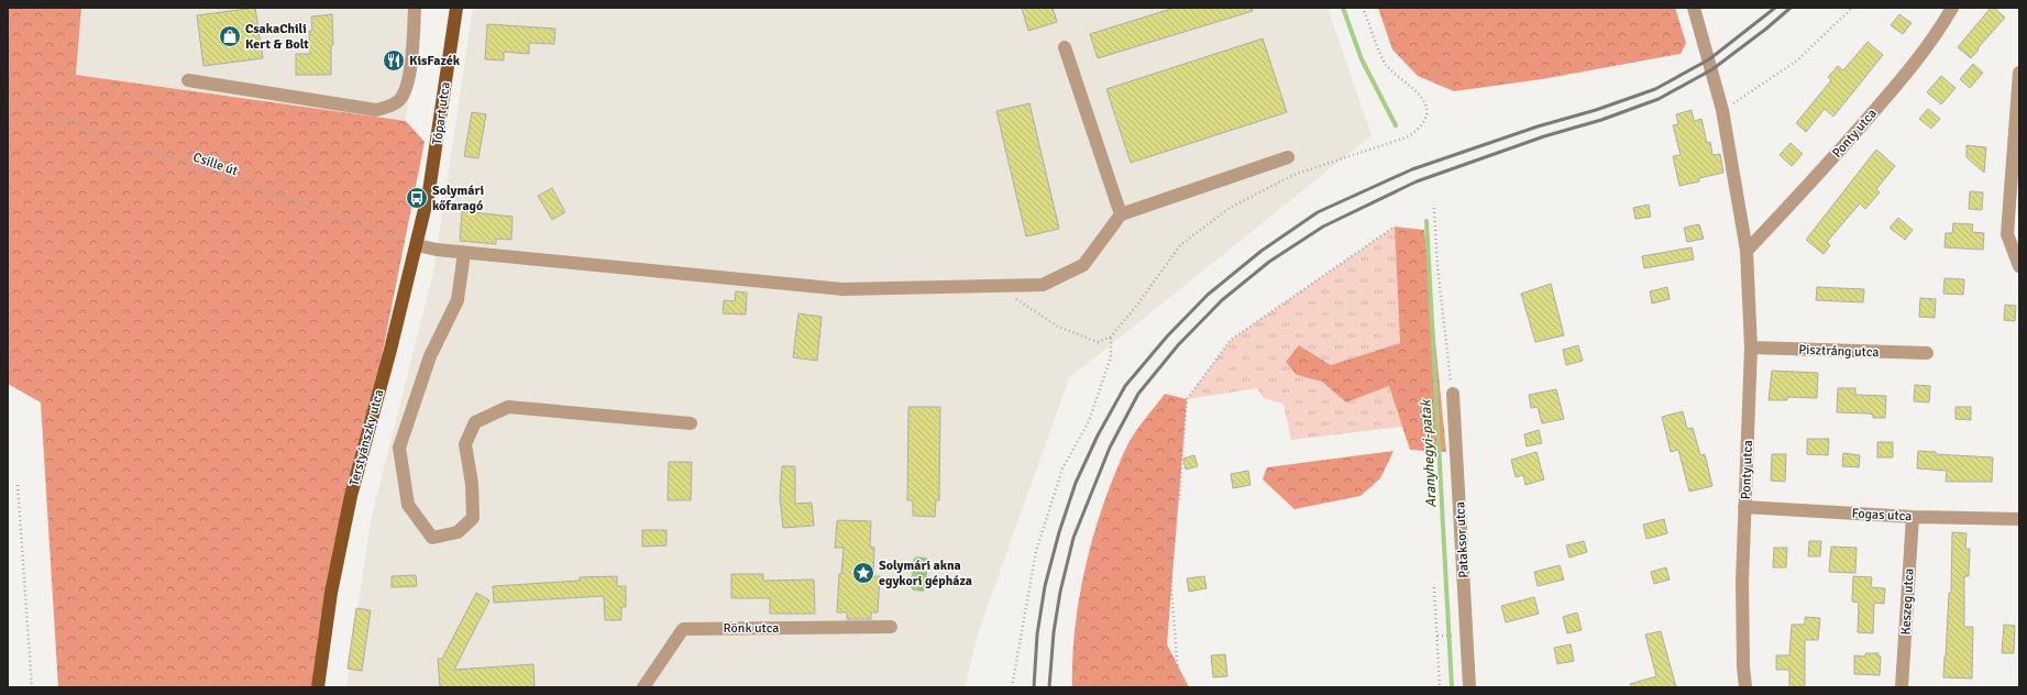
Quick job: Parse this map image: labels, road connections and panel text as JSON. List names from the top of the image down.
{
  "streets": {
    "main road": ["Tópart utca", "Terstyánszky utca"],
    "street": [
      "Ponty utca",
      "Pisztráng utca",
      "Fogas utca",
      "Pataksor utca",
      "Keszeg utca",
      "Rönk utca"
    ],
    "path": ["Csille út"]
  },
  "crossings": [
    ["Tópart utca", "Terstyánszky utca"],
    ["Ponty utca", "Pisztráng utca"],
    ["Ponty utca", "Fogas utca"],
    ["Csille út", "Terstyánszky utca"],
    ["Fogas utca", "Keszeg utca"]
  ],
  "water": ["Aranyhegyi-patak"],
  "places": {
    "shop": ["CsakaChili Kert & Bolt"],
    "restaurant": ["KisFazék"],
    "bus stop": ["Solymári kőfaragó"],
    "place": ["Solymári akna egykori gépháza"]
  }
}
